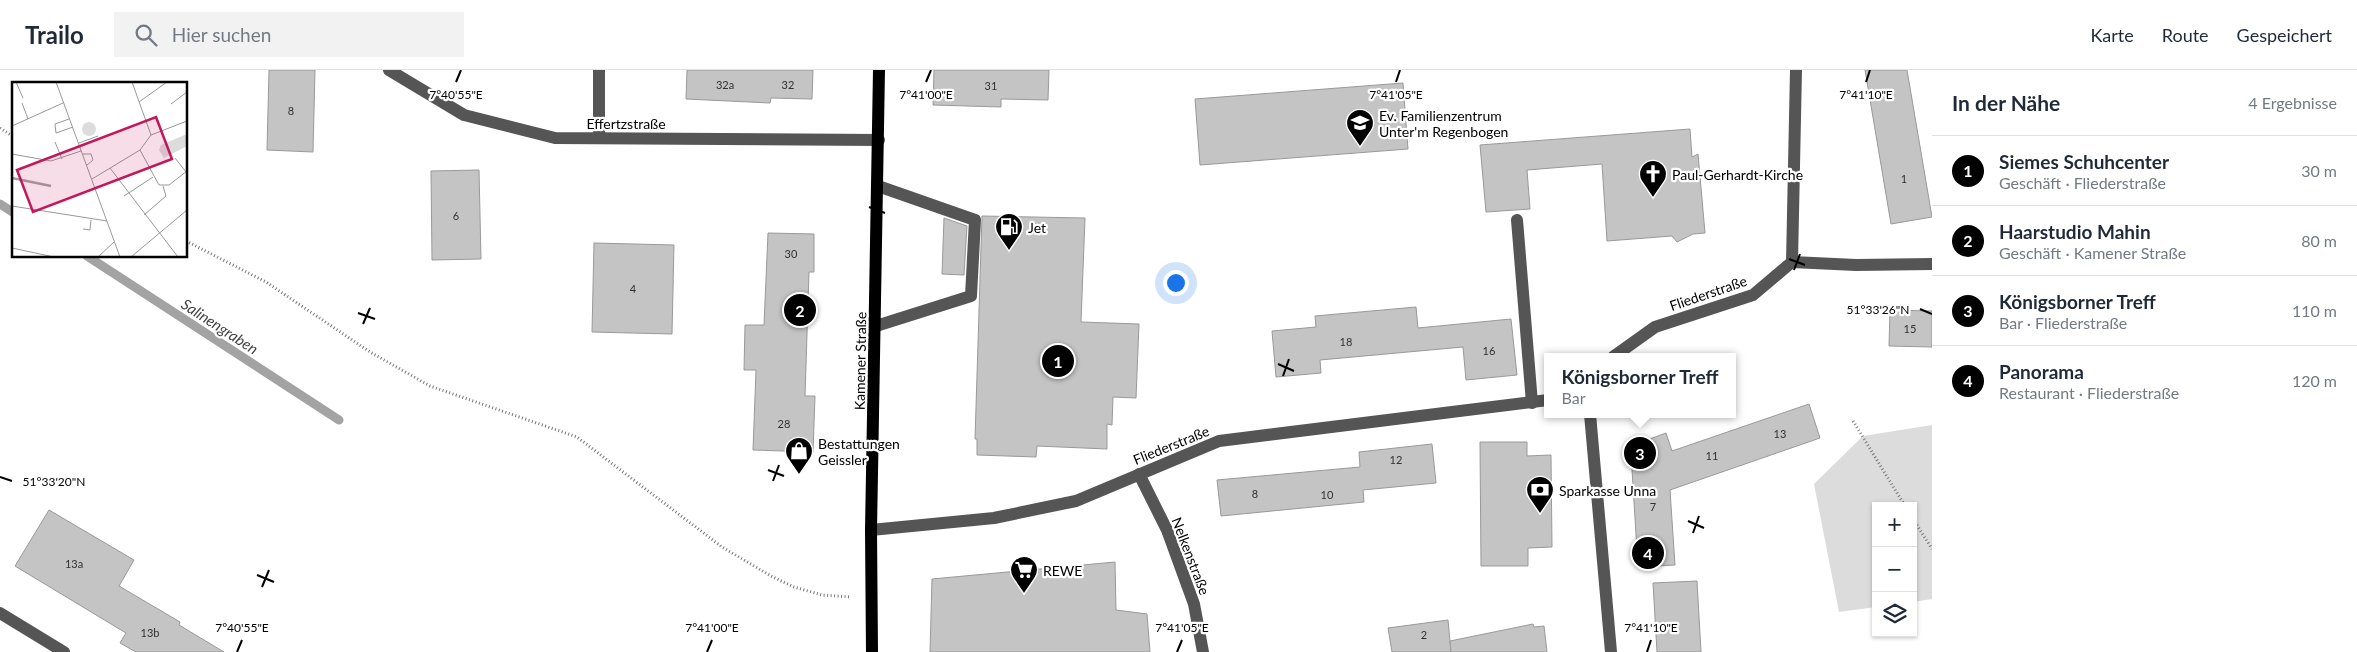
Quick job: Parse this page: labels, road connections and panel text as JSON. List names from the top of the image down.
{
  "streets": {
    "main road": ["Kamener Straße"],
    "street": ["Effertzstraße", "Fliederstraße", "Nelkenstraße"]
  },
  "crossings": [
    ["Effertzstraße", "Kamener Straße"],
    ["Fliederstraße", "Kamener Straße"],
    ["Fliederstraße", "Nelkenstraße"]
  ],
  "water": ["Salinengraben"],
  "places": {
    "school or university": ["Ev. Familienzentrum Unter'm Regenbogen"],
    "church": ["Paul-Gerhardt-Kirche"],
    "fuel station": ["Jet"],
    "shop": ["Bestattungen Geissler"],
    "bank": ["Sparkasse Unna"],
    "supermarket": ["REWE"]
  },
  "house_numbers": [
    "32a",
    "32",
    "31",
    "8",
    "1",
    "6",
    "30",
    "4",
    "15",
    "18",
    "16",
    "28",
    "13",
    "11",
    "12",
    "8",
    "10",
    "7",
    "13a",
    "13b",
    "2"
  ],
  "page": {
    "header": "Trailo",
    "search": "Hier suchen",
    "nav": ["Karte", "Route", "Gespeichert"],
    "heading": ["In der Nähe", "4 Ergebnisse"],
    "list": [
      {
        "mark": "1",
        "name": "Siemes Schuhcenter",
        "note": "Geschäft · Fliederstraße",
        "value": "30 m"
      },
      {
        "mark": "2",
        "name": "Haarstudio Mahin",
        "note": "Geschäft · Kamener Straße",
        "value": "80 m"
      },
      {
        "mark": "3",
        "name": "Königsborner Treff",
        "note": "Bar · Fliederstraße",
        "value": "110 m"
      },
      {
        "mark": "4",
        "name": "Panorama",
        "note": "Restaurant · Fliederstraße",
        "value": "120 m"
      }
    ],
    "pins": [
      "2",
      "1",
      "3",
      "4"
    ],
    "popup": ["Königsborner Treff", "Bar"],
    "map_buttons": ["+", "−"]
  },
  "coordinates": [
    "7°40'55\"E",
    "7°41'00\"E",
    "7°41'05\"E",
    "7°41'10\"E",
    "51°33'26\"N",
    "51°33'20\"N"
  ]
}
